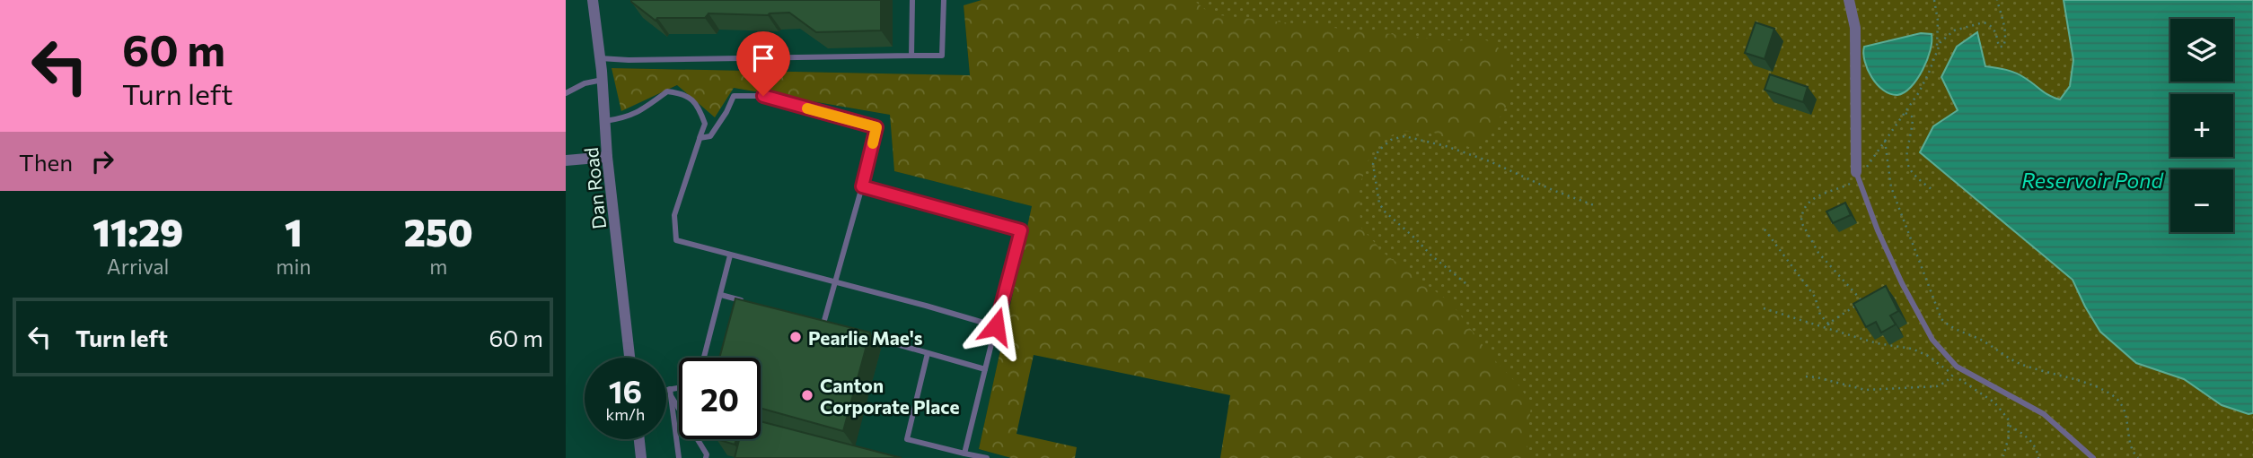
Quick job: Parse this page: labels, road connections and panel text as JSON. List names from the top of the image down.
{
  "streets": {
    "street": ["Dan Road"]
  },
  "water": ["Reservoir Pond"],
  "places": ["Pearlie Mae's", "Canton Corporate Place"],
  "page": {
    "turn": ["60 m", "Turn left"],
    "map_buttons": ["+", "−"],
    "then": "Then",
    "eta": [
      "11:29",
      "Arrival",
      "1",
      "min",
      "250",
      "m"
    ],
    "list": [
      {
        "name": "Turn left",
        "value": "60 m"
      }
    ],
    "speed": "16 km/h",
    "limit": "20"
  }
}
